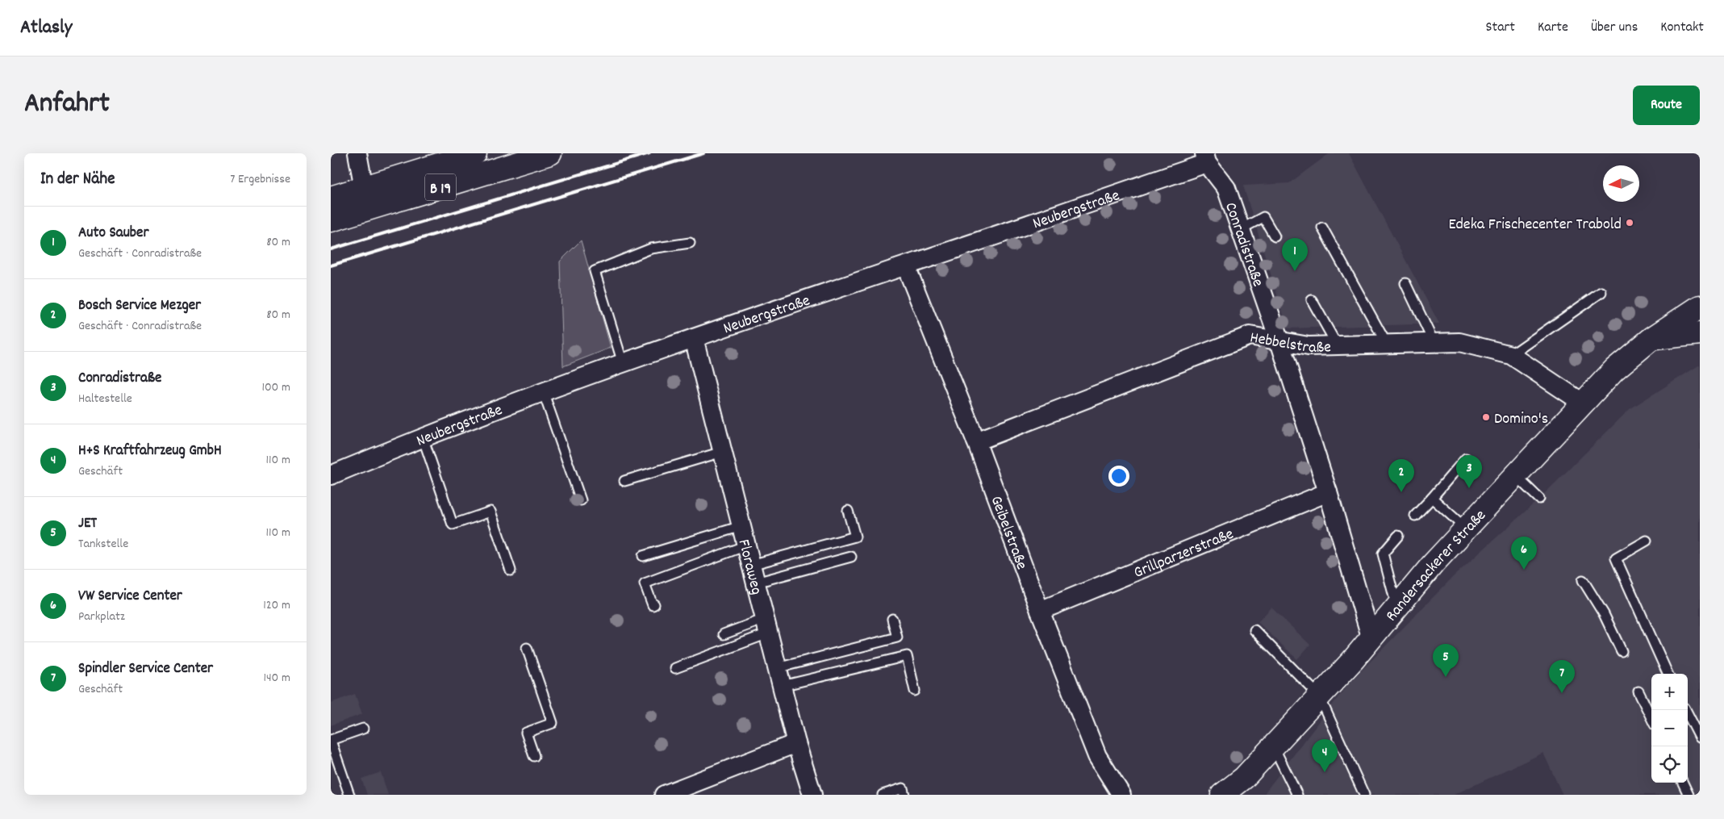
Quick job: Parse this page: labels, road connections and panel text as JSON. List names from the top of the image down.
{
  "streets": {
    "street": [
      "B 19",
      "Neubergstraße",
      "Conradistraße",
      "Hebbelstraße",
      "Geibelstraße",
      "Grillparzerstraße",
      "Randersackerer Straße",
      "Floraweg"
    ]
  },
  "crossings": [
    ["Neubergstraße", "Conradistraße"],
    ["Neubergstraße", "Geibelstraße"],
    ["Neubergstraße", "Floraweg"],
    ["Conradistraße", "Hebbelstraße"],
    ["Conradistraße", "Grillparzerstraße"],
    ["Conradistraße", "Randersackerer Straße"],
    ["Hebbelstraße", "Geibelstraße"],
    ["Hebbelstraße", "Randersackerer Straße"],
    ["Geibelstraße", "Grillparzerstraße"]
  ],
  "places": ["Edeka Frischecenter Trabold", "Domino's"],
  "north": "left",
  "page": {
    "header": "Atlasly",
    "nav": [
      "Start",
      "Karte",
      "Über uns",
      "Kontakt"
    ],
    "title": "Anfahrt",
    "buttons": "Route",
    "heading": ["In der Nähe", "7 Ergebnisse"],
    "list": [
      {
        "mark": "1",
        "name": "Auto Sauber",
        "note": "Geschäft · Conradistraße",
        "value": "80 m"
      },
      {
        "mark": "2",
        "name": "Bosch Service Mezger",
        "note": "Geschäft · Conradistraße",
        "value": "80 m"
      },
      {
        "mark": "3",
        "name": "Conradistraße",
        "note": "Haltestelle",
        "value": "100 m"
      },
      {
        "mark": "4",
        "name": "H+S Kraftfahrzeug GmbH",
        "note": "Geschäft",
        "value": "110 m"
      },
      {
        "mark": "5",
        "name": "JET",
        "note": "Tankstelle",
        "value": "110 m"
      },
      {
        "mark": "6",
        "name": "VW Service Center",
        "note": "Parkplatz",
        "value": "120 m"
      },
      {
        "mark": "7",
        "name": "Spindler Service Center",
        "note": "Geschäft",
        "value": "140 m"
      }
    ],
    "pins": [
      "1",
      "3",
      "2",
      "6",
      "5",
      "7",
      "4"
    ],
    "map_buttons": ["+", "−"]
  }
}
